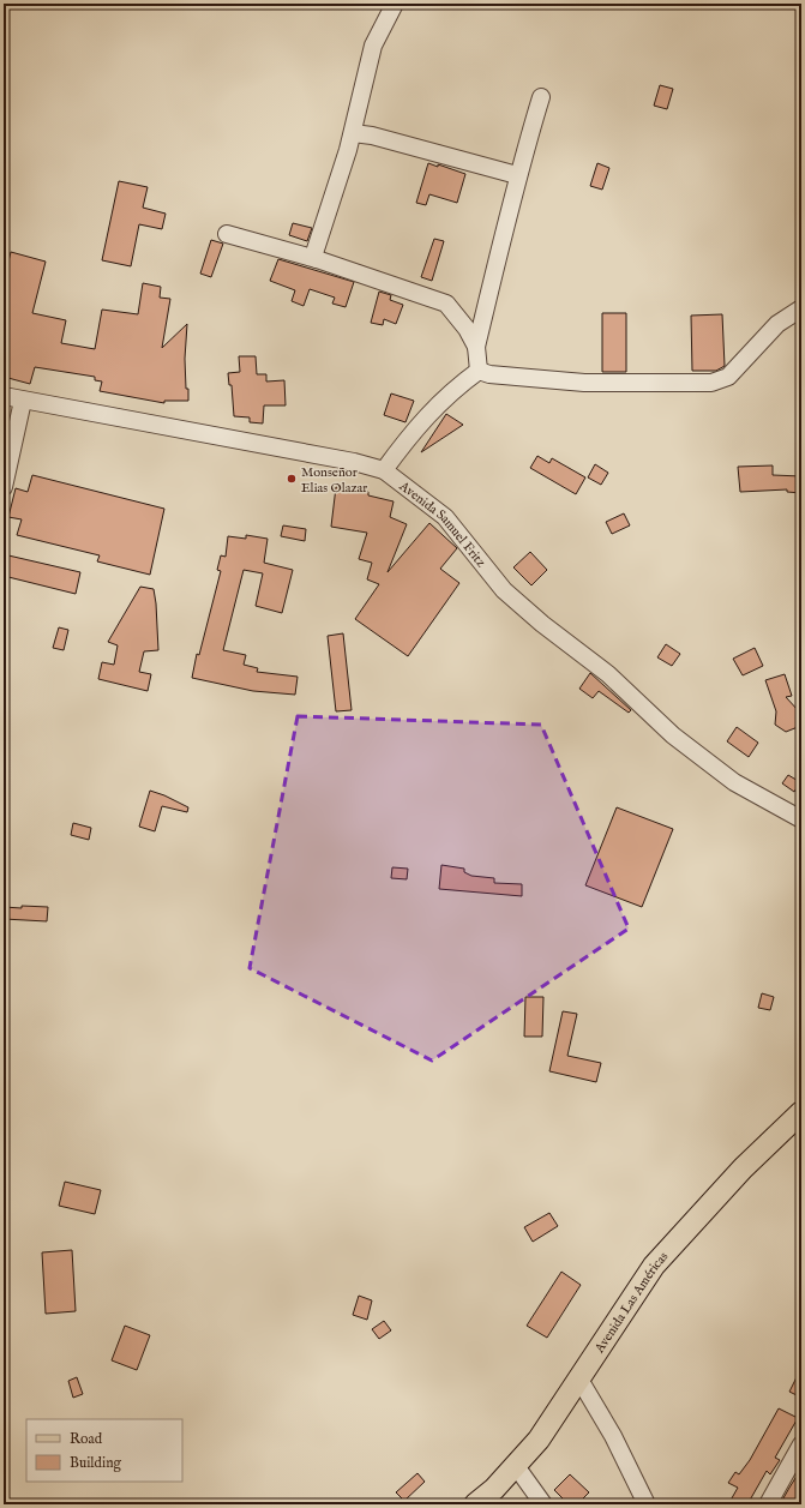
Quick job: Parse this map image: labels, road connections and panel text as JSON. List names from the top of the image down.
{
  "streets": {
    "main road": ["Avenida Las Américas"],
    "street": ["Avenida Samuel Fritz"]
  },
  "places": ["Monseñor Elias Olazar"],
  "legend": ["Road", "Building"]
}
